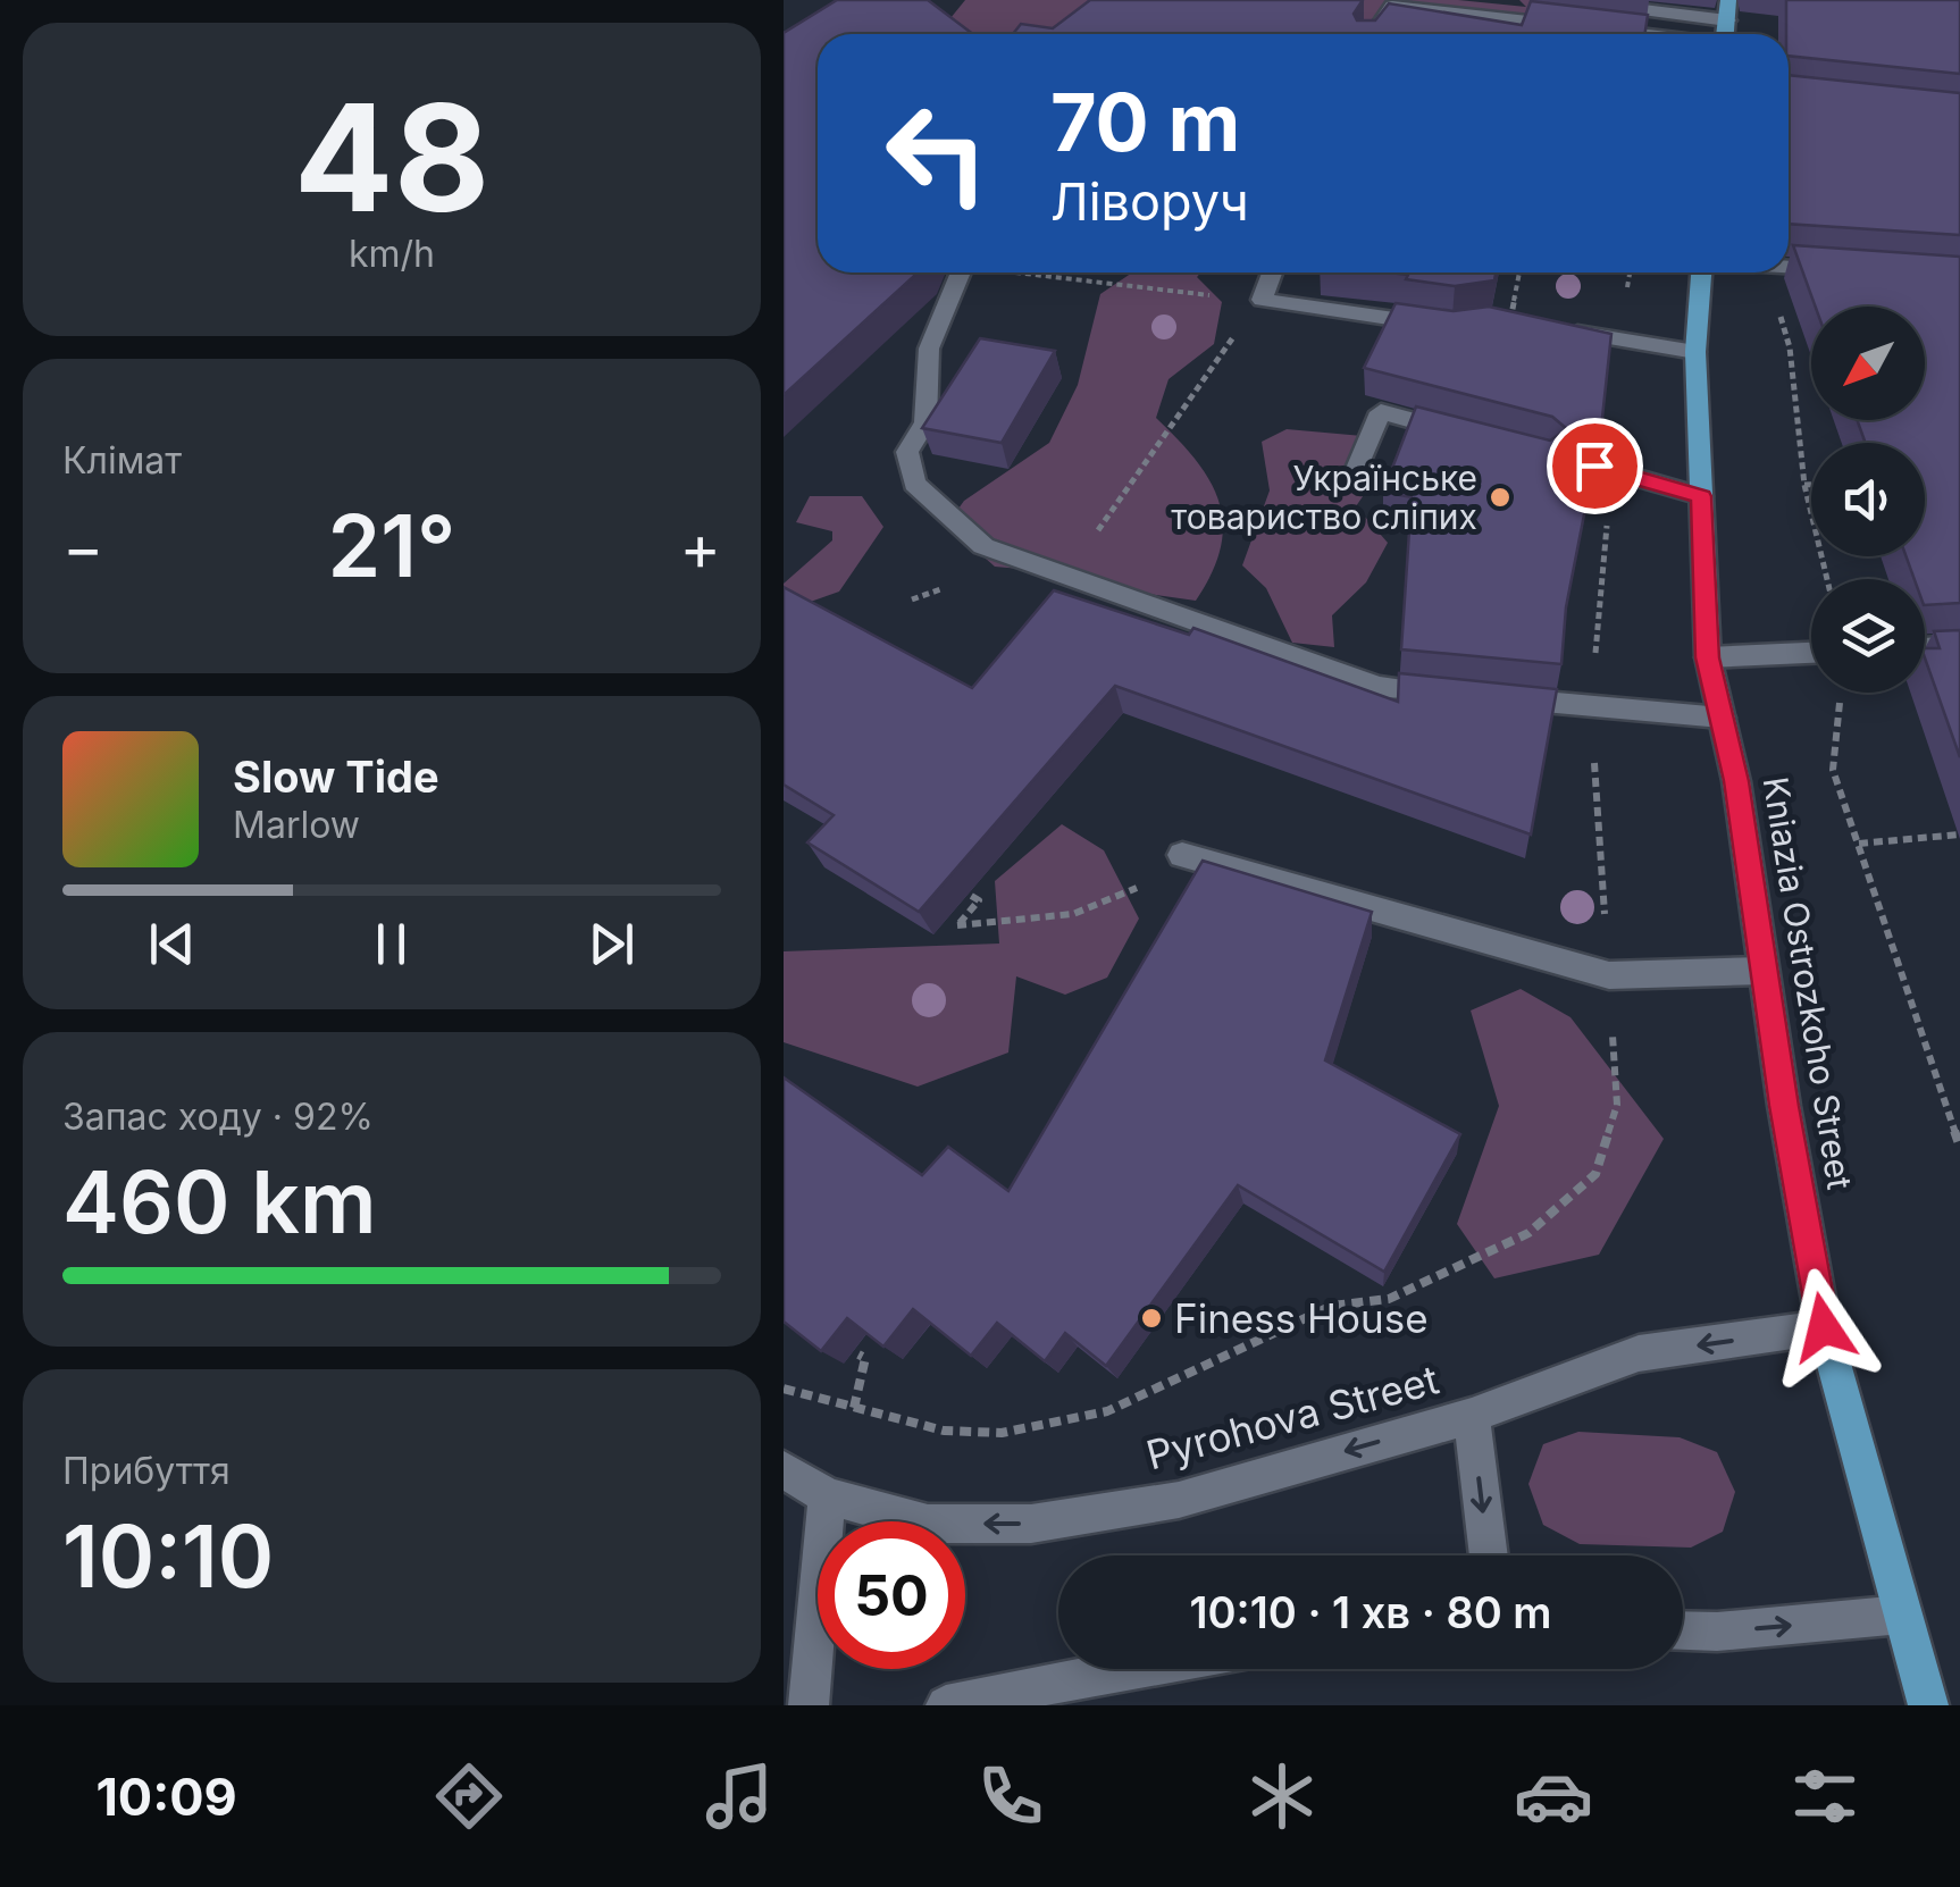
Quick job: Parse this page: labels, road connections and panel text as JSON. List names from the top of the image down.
{
  "streets": {
    "main road": ["Kniazia Ostrozkoho Street"],
    "street": ["Pyrohova Street"]
  },
  "crossings": [
    ["Kniazia Ostrozkoho Street", "Pyrohova Street"]
  ],
  "one_way": ["Pyrohova Street"],
  "places": ["Українське товариство сліпих", "Finess House"],
  "north": "bottom left",
  "page": {
    "tile": [
      ["48", "km/h"],
      "Клімат",
      ["Запас ходу · 92%", "460 km"],
      ["Прибуття", "10:10"]
    ],
    "turn": ["70 m", "Ліворуч"],
    "heat": ["−", "21°", "+"],
    "song": ["Slow Tide", "Marlow"],
    "limit": "50",
    "trip": "10:10 · 1 хв · 80 m",
    "tabs": "10:09"
  }
}
